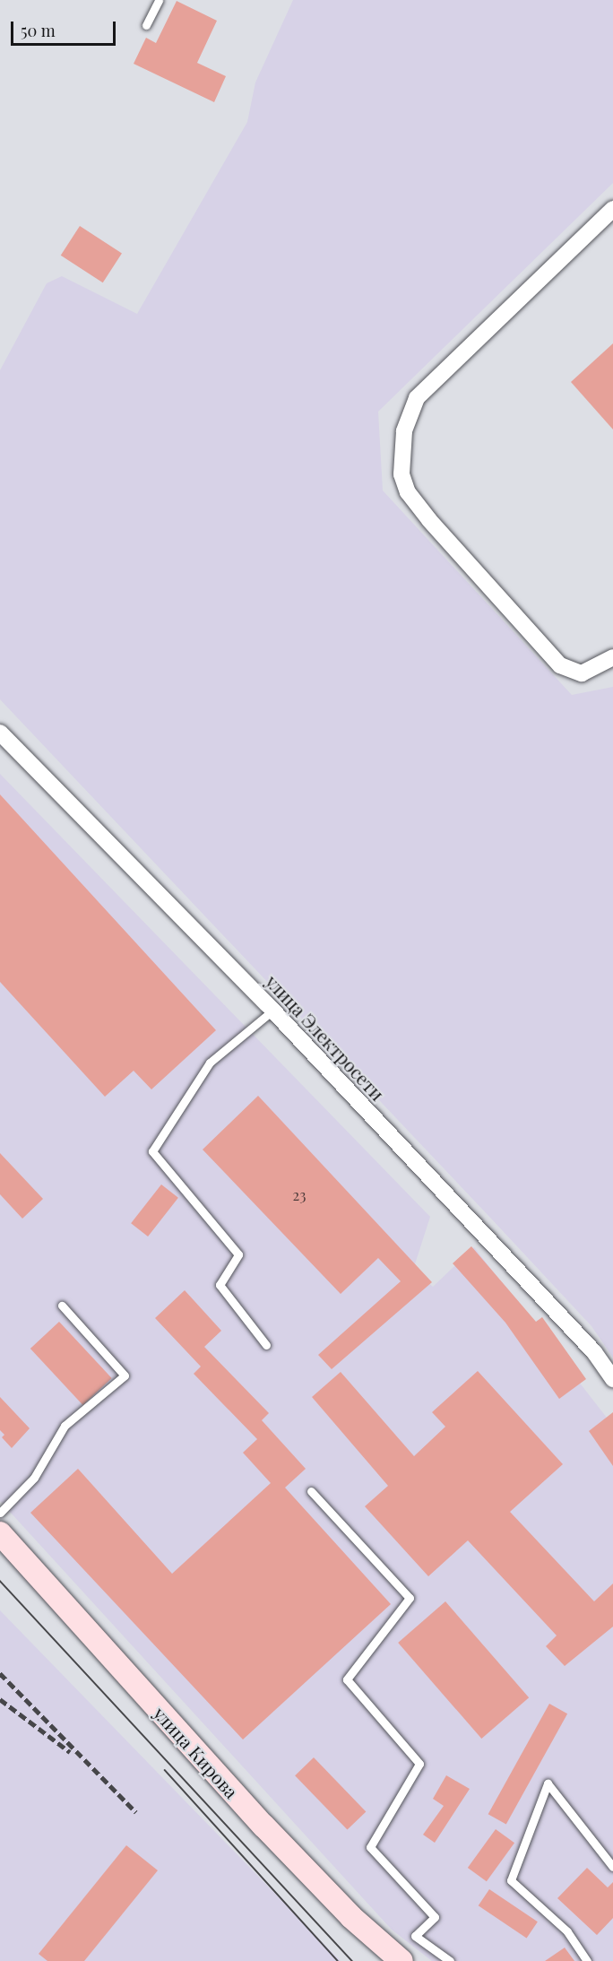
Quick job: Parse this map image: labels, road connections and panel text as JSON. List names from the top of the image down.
{
  "streets": {
    "main road": ["улица Кирова"],
    "street": ["улица Электросети"]
  },
  "house_numbers": ["23"],
  "scale_bar": "50 m"
}
